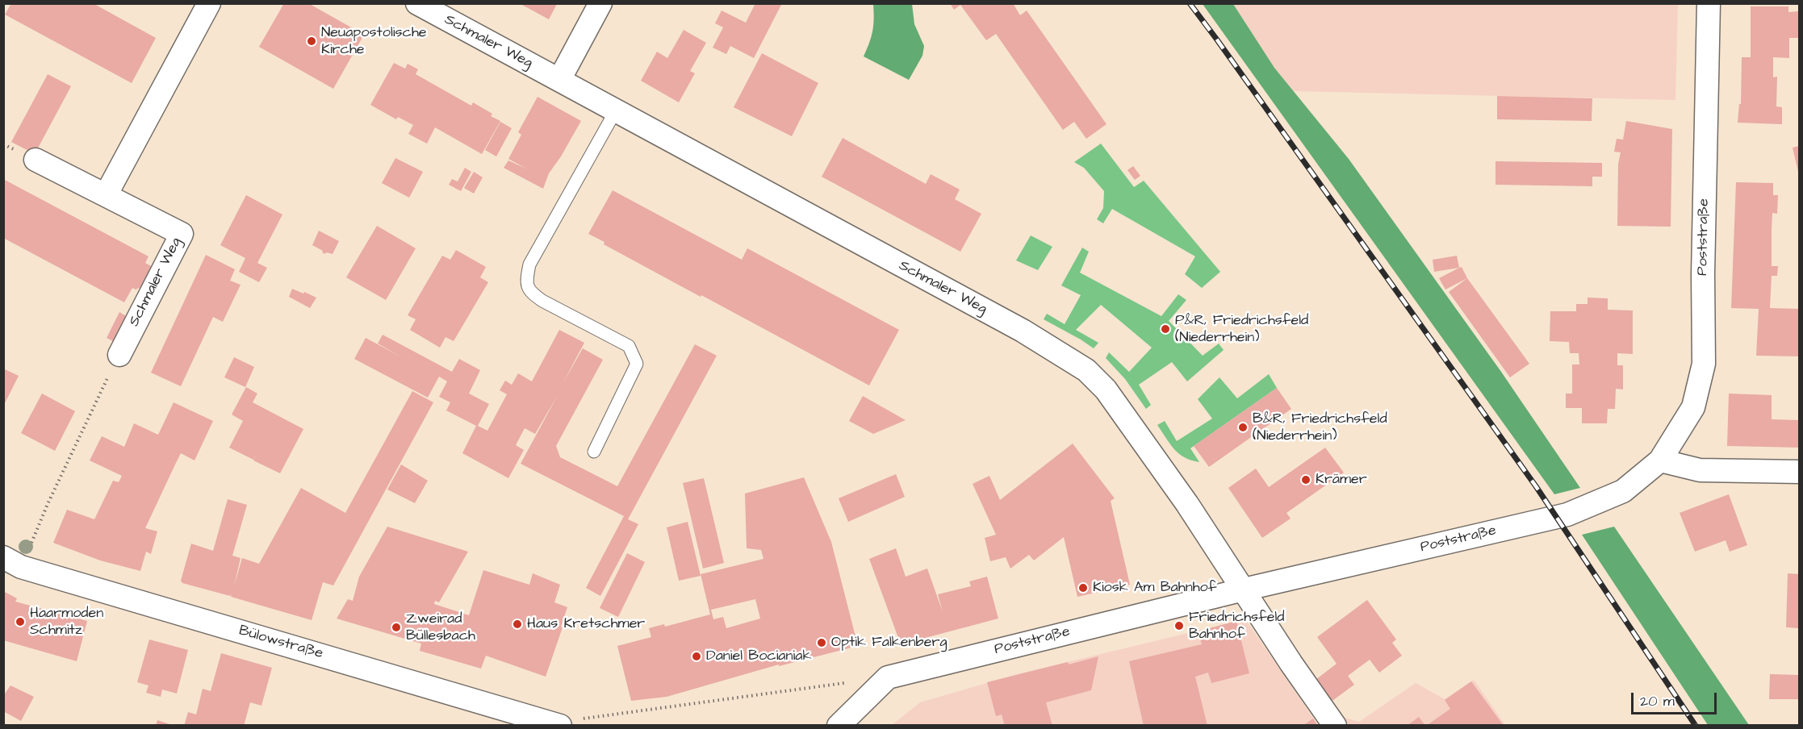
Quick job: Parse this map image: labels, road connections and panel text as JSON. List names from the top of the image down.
{
  "streets": {
    "street": ["Schmaler Weg", "Poststraße", "Bülowstraße"]
  },
  "crossings": [
    ["Schmaler Weg", "Poststraße"]
  ],
  "places": [
    "Neuapostolische Kirche",
    "P&R, Friedrichsfeld (Niederrhein)",
    "B&R, Friedrichsfeld (Niederrhein)",
    "Krämer",
    "Kiosk Am Bahnhof",
    "Haarmoden Schmitz",
    "Haus Kretschmer",
    "Friedrichsfeld Bahnhof",
    "Zweirad Büllesbach",
    "Optik Falkenberg",
    "Daniel Bocianiak"
  ],
  "scale_bar": "20 m"
}
